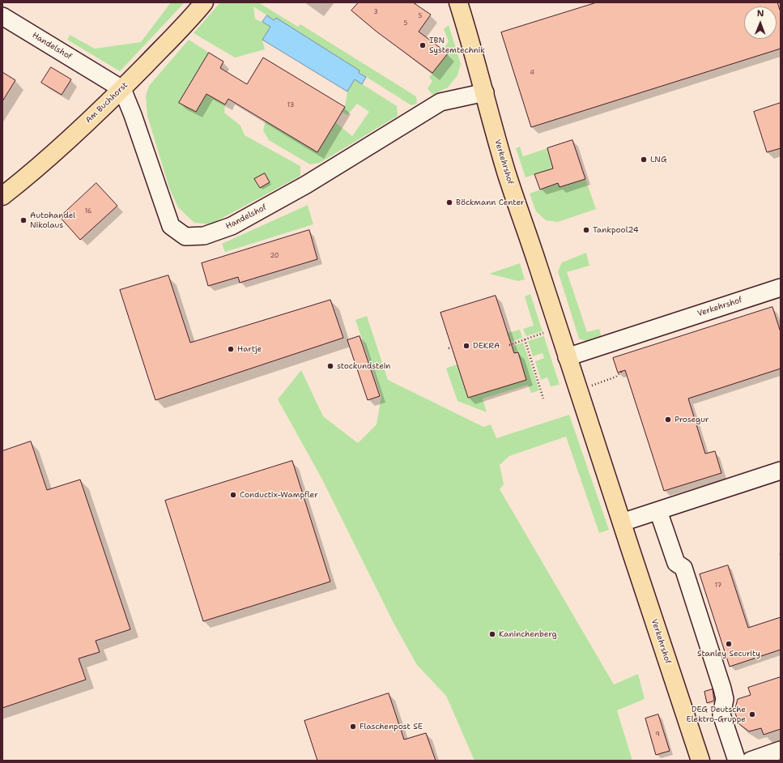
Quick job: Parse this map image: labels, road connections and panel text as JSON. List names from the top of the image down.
{
  "streets": {
    "main road": ["Am Buchhorst", "Verkehrshof"],
    "street": ["Handelshof"]
  },
  "crossings": [
    ["Handelshof", "Am Buchhorst"],
    ["Handelshof", "Verkehrshof"]
  ],
  "places": [
    "IBN Systemtechnik",
    "LNG",
    "Böckmann Center",
    "Autohandel Nikolaus",
    "Tankpool24",
    "DEKRA",
    "Hartje",
    "stockundstein",
    "Prosegur",
    "Conductix-Wampfler",
    "Kaninchenberg",
    "Stanley Security",
    "DEG Deutsche Elektro-Gruppe",
    "Flaschenpost SE"
  ],
  "house_numbers": [
    "3",
    "5",
    "5",
    "4",
    "13",
    "16",
    "20",
    "17",
    "9"
  ],
  "north": "top"
}
